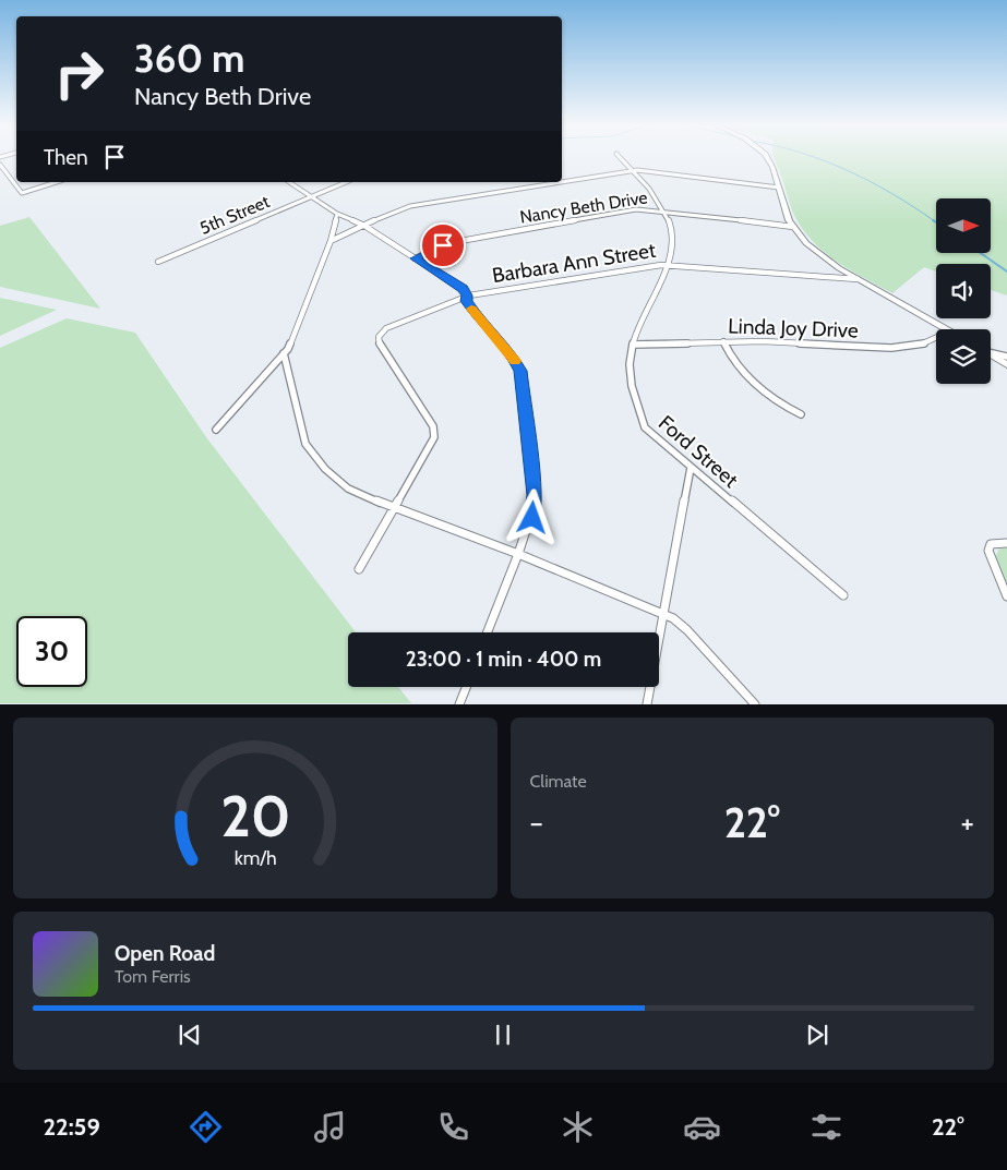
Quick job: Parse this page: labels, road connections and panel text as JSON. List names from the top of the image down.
{
  "streets": {
    "street": [
      "Nancy Beth Drive",
      "5th Street",
      "Barbara Ann Street",
      "Linda Joy Drive",
      "Ford Street"
    ]
  },
  "crossings": [
    ["Nancy Beth Drive", "Ford Street"],
    ["Barbara Ann Street", "Ford Street"],
    ["Linda Joy Drive", "Ford Street"]
  ],
  "north": "right",
  "page": {
    "turn": ["360 m", "Nancy Beth Drive"],
    "then": "Then",
    "limit": "30",
    "trip": "23:00 · 1 min · 400 m",
    "tile": "Climate",
    "heat": ["−", "22°", "+"],
    "song": ["Open Road", "Tom Ferris"],
    "tabs": ["22:59", "22°"],
    "gauge": ["20", "km/h"]
  }
}
